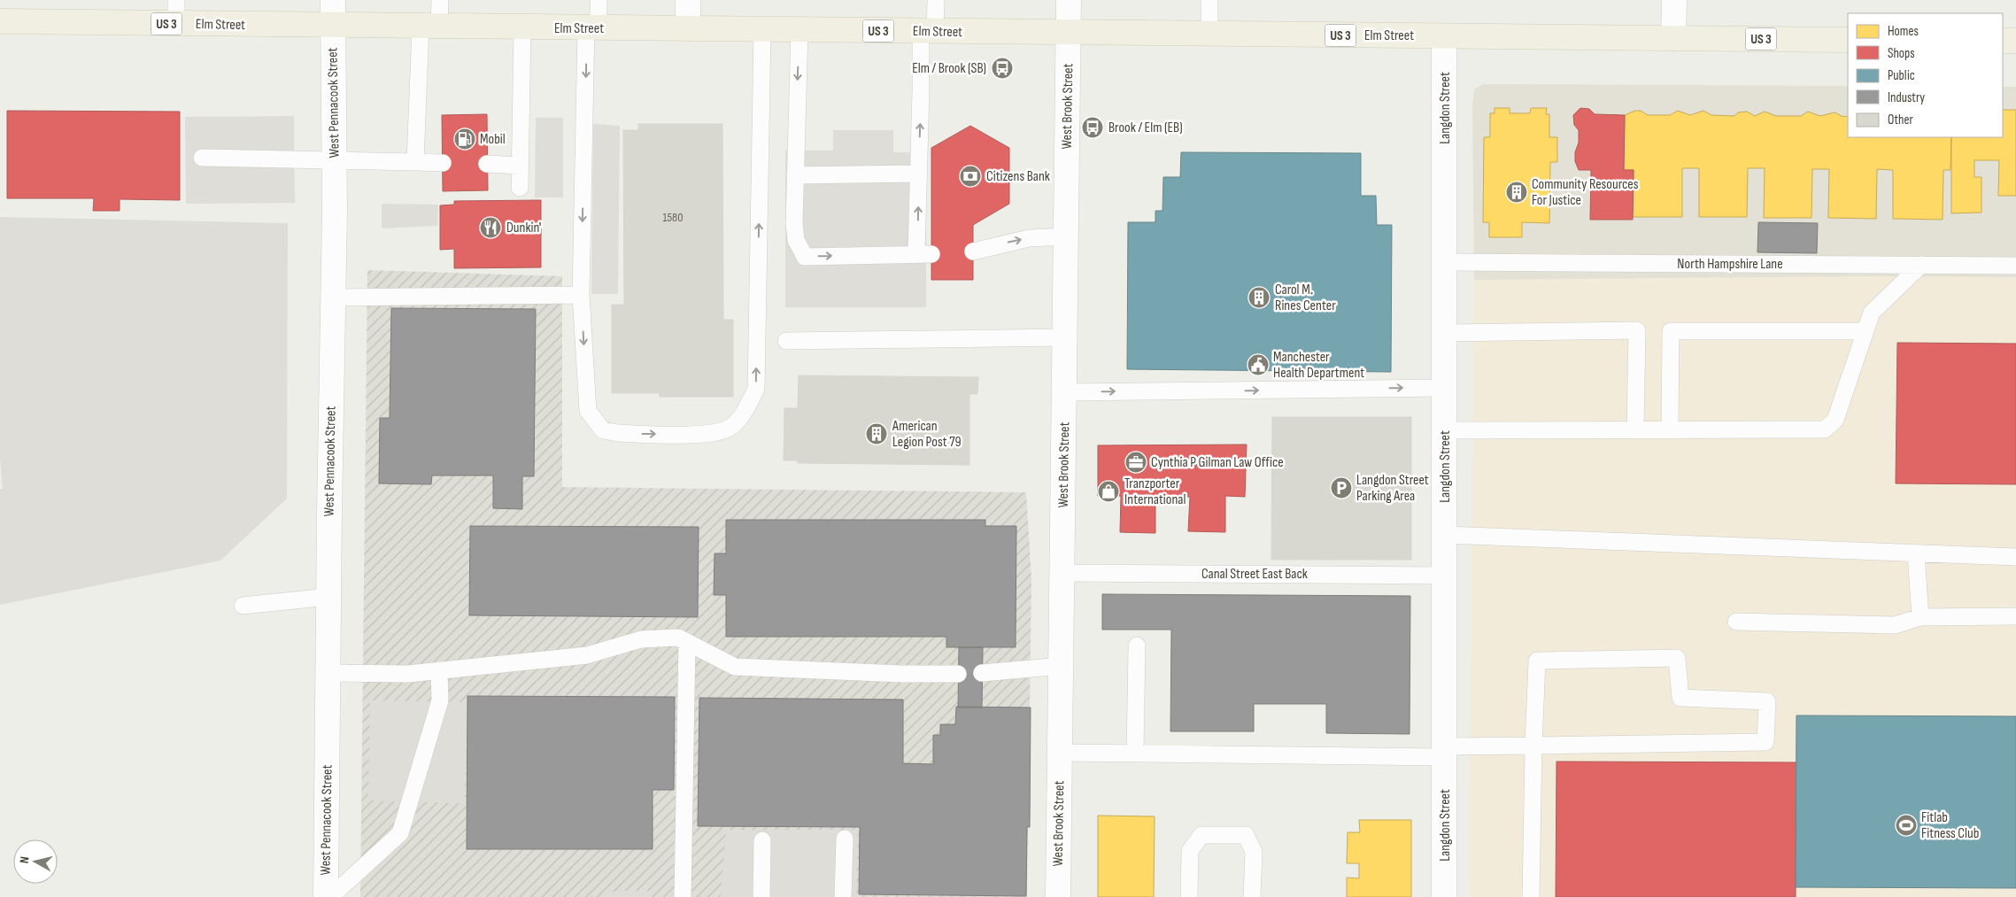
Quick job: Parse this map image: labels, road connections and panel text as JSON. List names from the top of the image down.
{
  "streets": {
    "main road": ["US 3", "Elm Street"],
    "street": ["West Pennacook Street", "West Brook Street", "Langdon Street"],
    "lane": ["North Hampshire Lane", "Canal Street East Back"]
  },
  "crossings": [
    ["Elm Street", "West Pennacook Street"],
    ["Elm Street", "West Brook Street"],
    ["Elm Street", "Langdon Street"],
    ["West Brook Street", "Canal Street East Back"],
    ["Langdon Street", "North Hampshire Lane"],
    ["Langdon Street", "Canal Street East Back"]
  ],
  "places": {
    "bus stop": ["Elm / Brook (SB)", "Brook / Elm (EB)"],
    "fuel station": ["Mobil"],
    "bank": ["Citizens Bank"],
    "building": ["Community Resources For Justice", "Carol M. Rines Center", "American Legion Post 79"],
    "restaurant": ["Dunkin'"],
    "public building": ["Manchester Health Department"],
    "office": ["Cynthia P Gilman Law Office"],
    "parking": ["Langdon Street Parking Area"],
    "shop": ["Tranzporter International"],
    "sports": ["Fitlab Fitness Club"]
  },
  "house_numbers": ["1580"],
  "legend": [
    "Homes",
    "Shops",
    "Public",
    "Industry",
    "Other"
  ],
  "north": "left"
}
